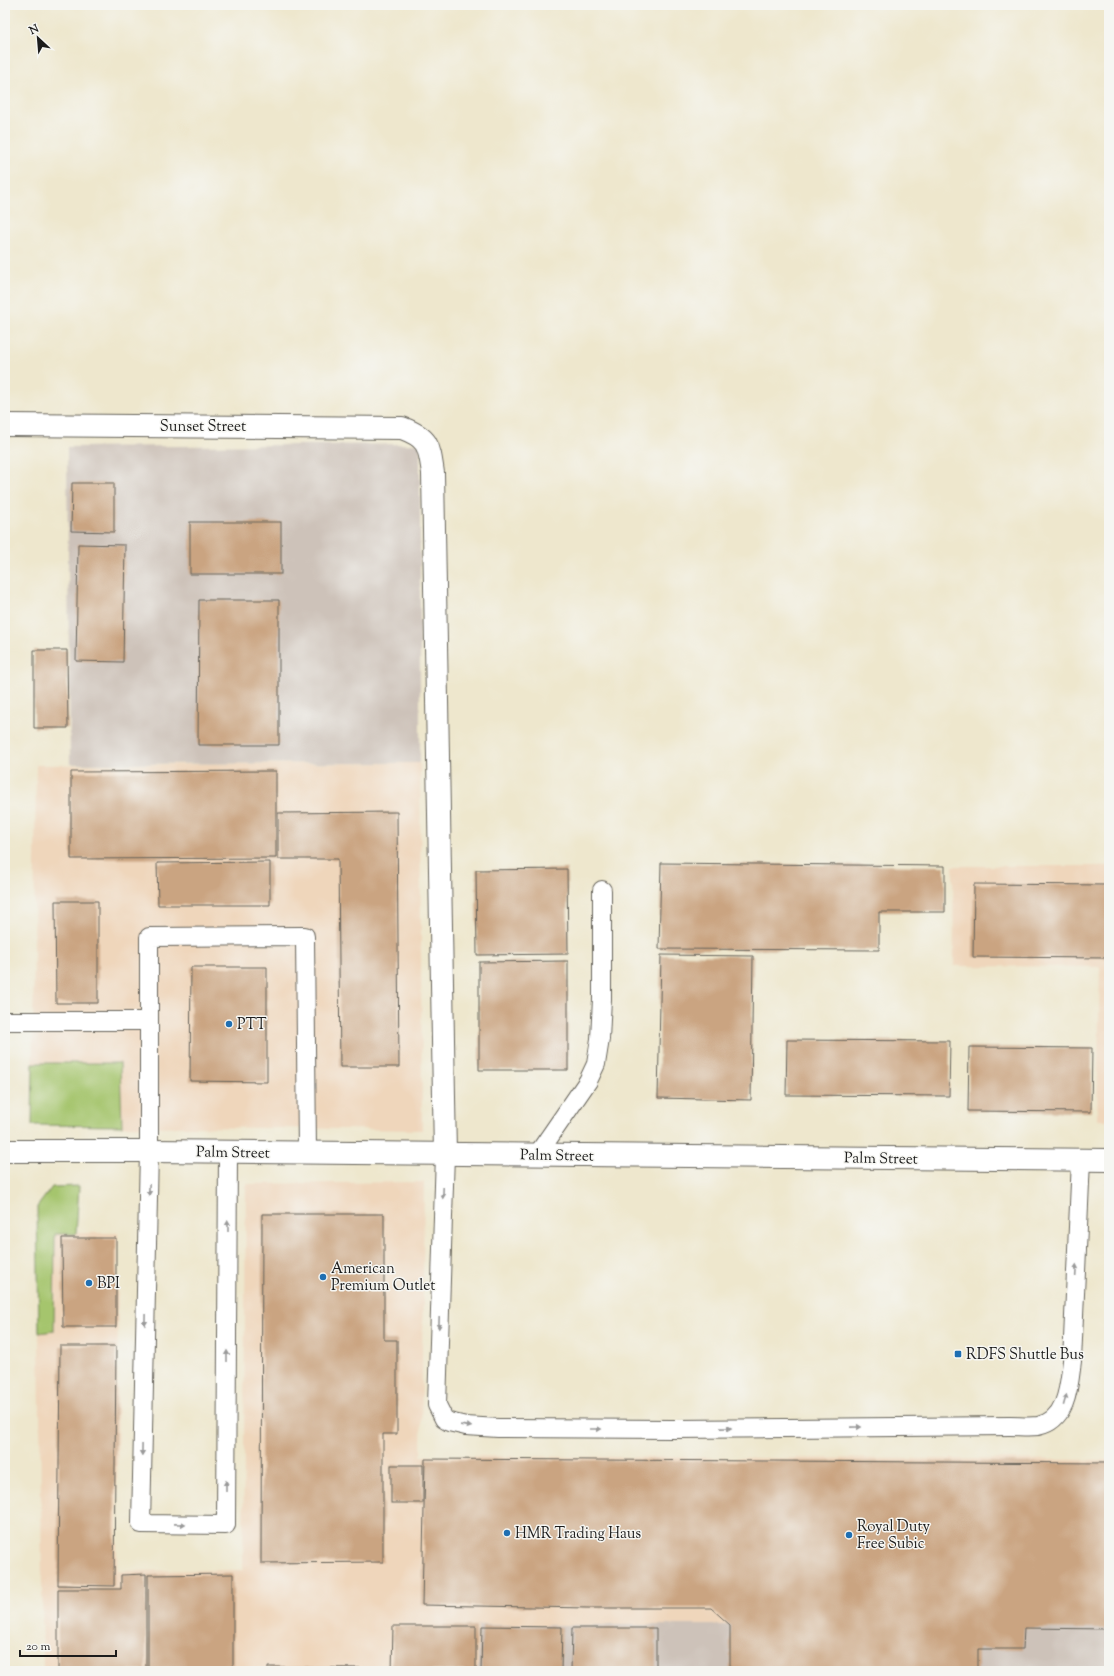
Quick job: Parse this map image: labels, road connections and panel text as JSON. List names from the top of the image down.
{
  "streets": {
    "street": ["Sunset Street", "Palm Street"]
  },
  "crossings": [
    ["Sunset Street", "Palm Street"]
  ],
  "places": {
    "other": [
      "PTT",
      "American Premium Outlet",
      "BPI",
      "HMR Trading Haus",
      "Royal Duty Free Subic"
    ],
    "transit": ["RDFS Shuttle Bus"]
  },
  "scale_bar": "20 m",
  "north": "top left"
}
